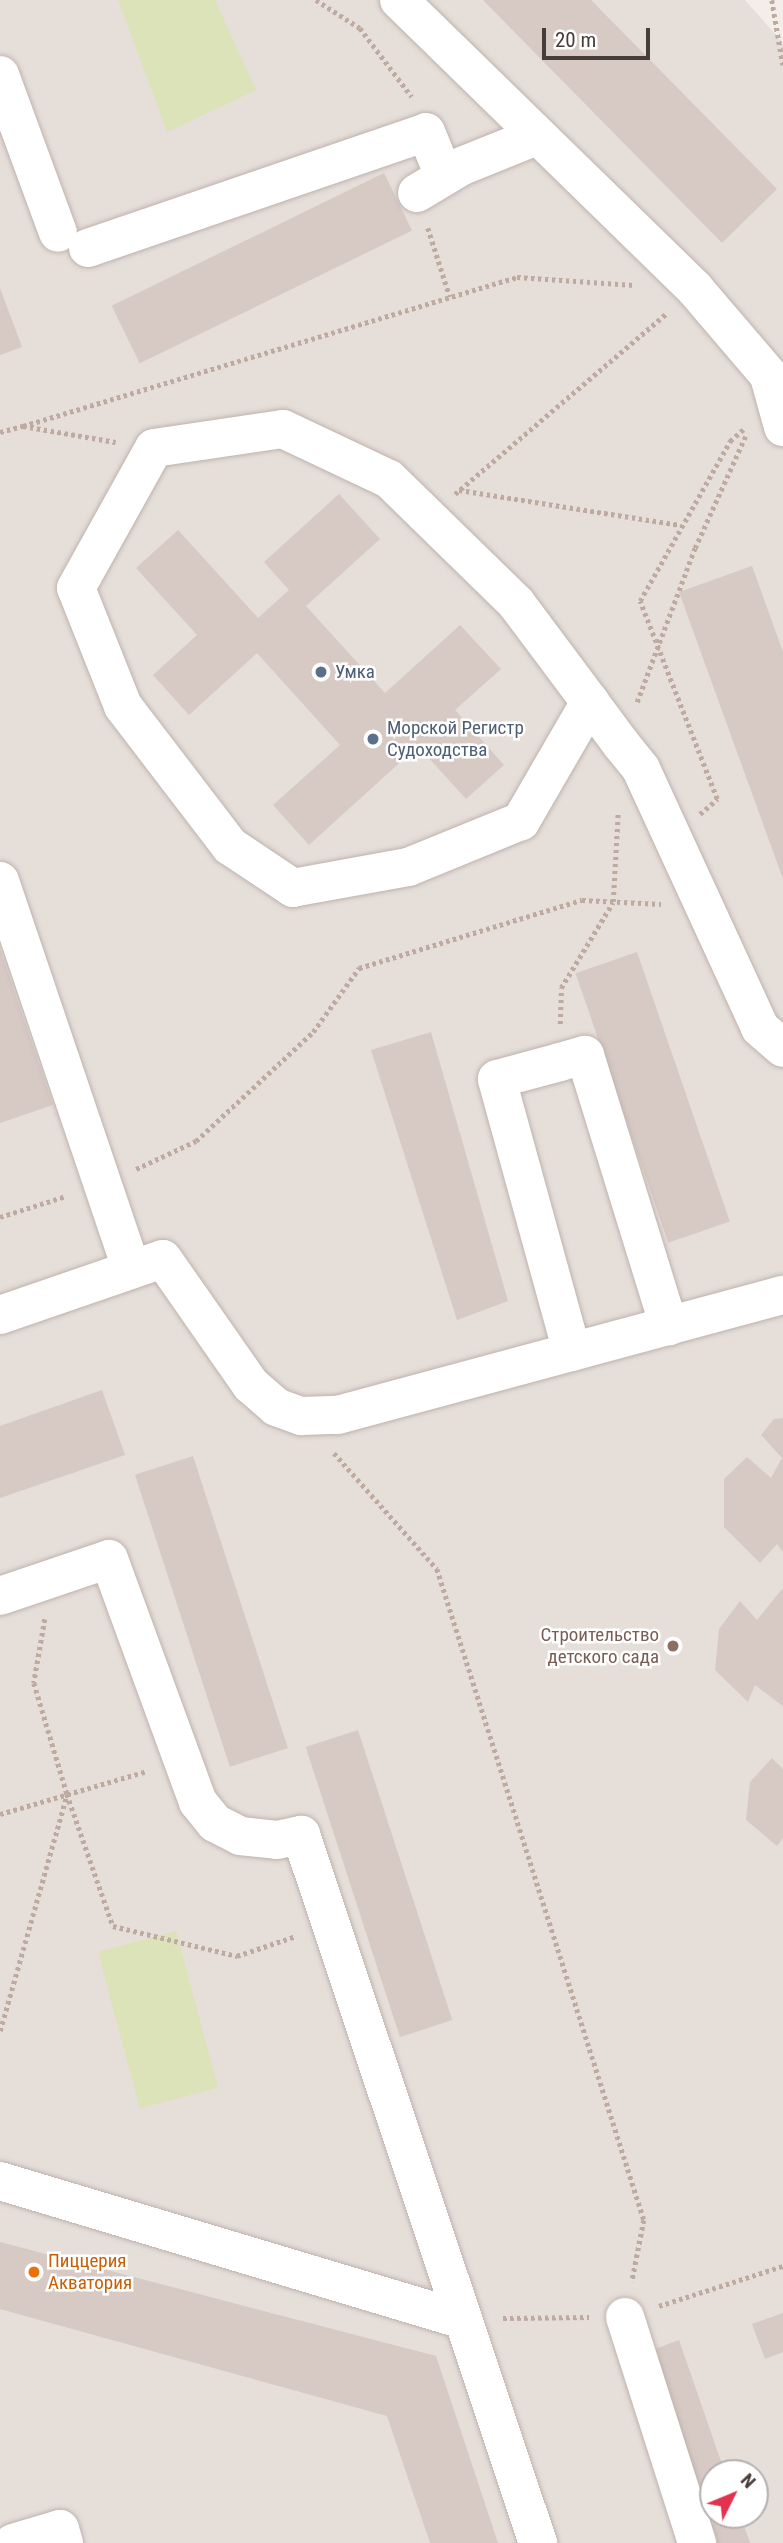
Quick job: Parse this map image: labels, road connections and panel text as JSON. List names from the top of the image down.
{
  "places": [
    "Умка",
    "Морской Регистр Судоходства",
    "Строительство детского сада",
    "Пиццерия Акватория"
  ],
  "scale_bar": "20 m",
  "north": "top right"
}
